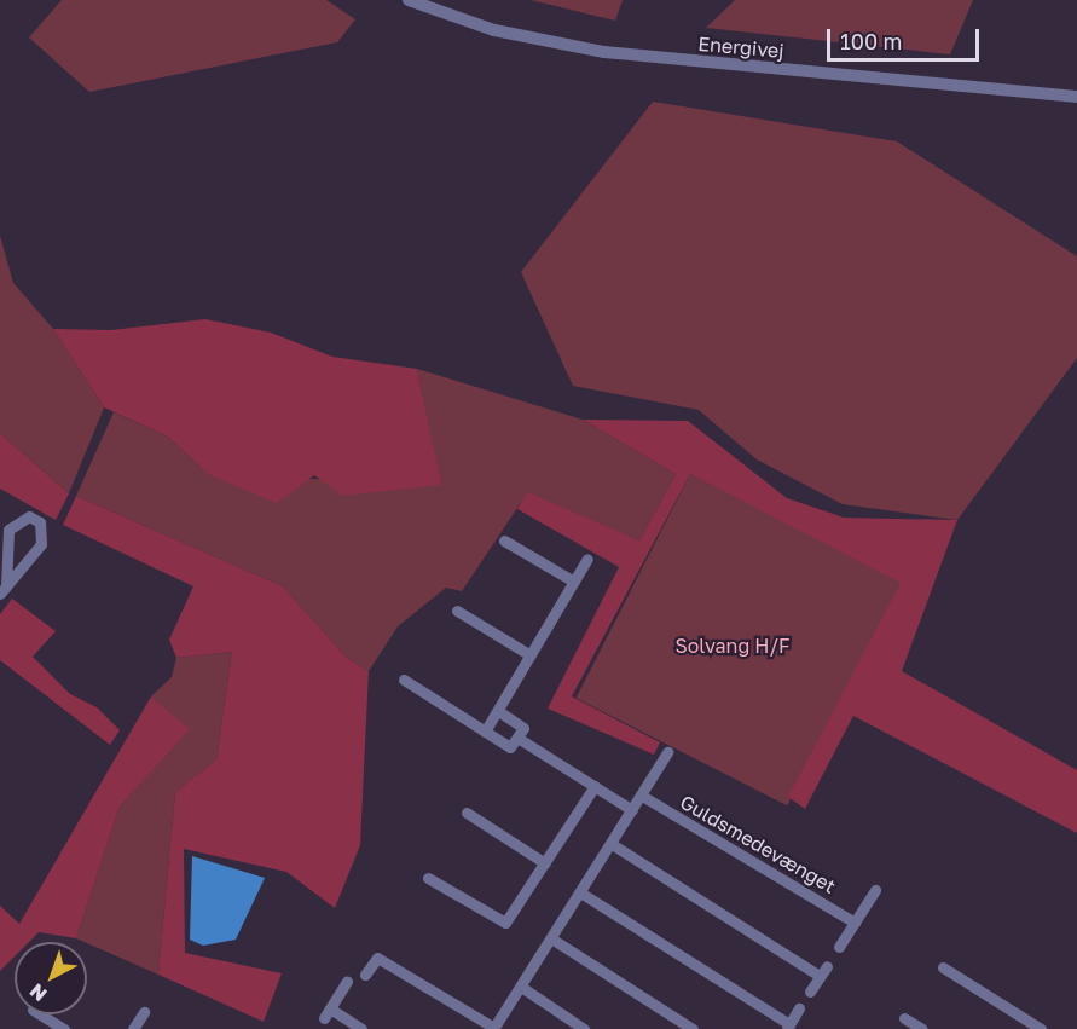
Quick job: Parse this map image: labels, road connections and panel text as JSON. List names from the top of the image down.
{
  "streets": {
    "street": ["Energivej", "Guldsmedevænget"]
  },
  "parks": ["Solvang H/F"],
  "scale_bar": "100 m",
  "north": "bottom left"
}
